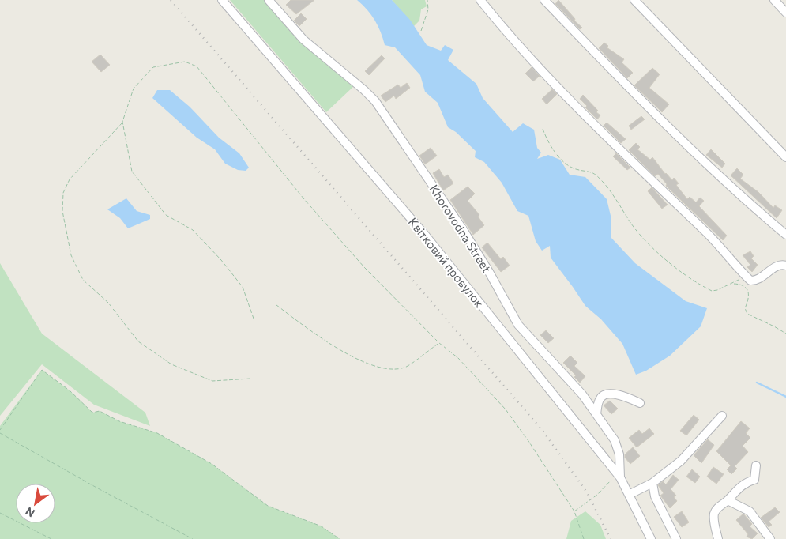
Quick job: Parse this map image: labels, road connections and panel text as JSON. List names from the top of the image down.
{
  "streets": {
    "street": ["Khorovodna Street", "Квітковий провулок"]
  },
  "crossings": [
    ["Khorovodna Street", "Квітковий провулок"]
  ],
  "north": "bottom left"
}
